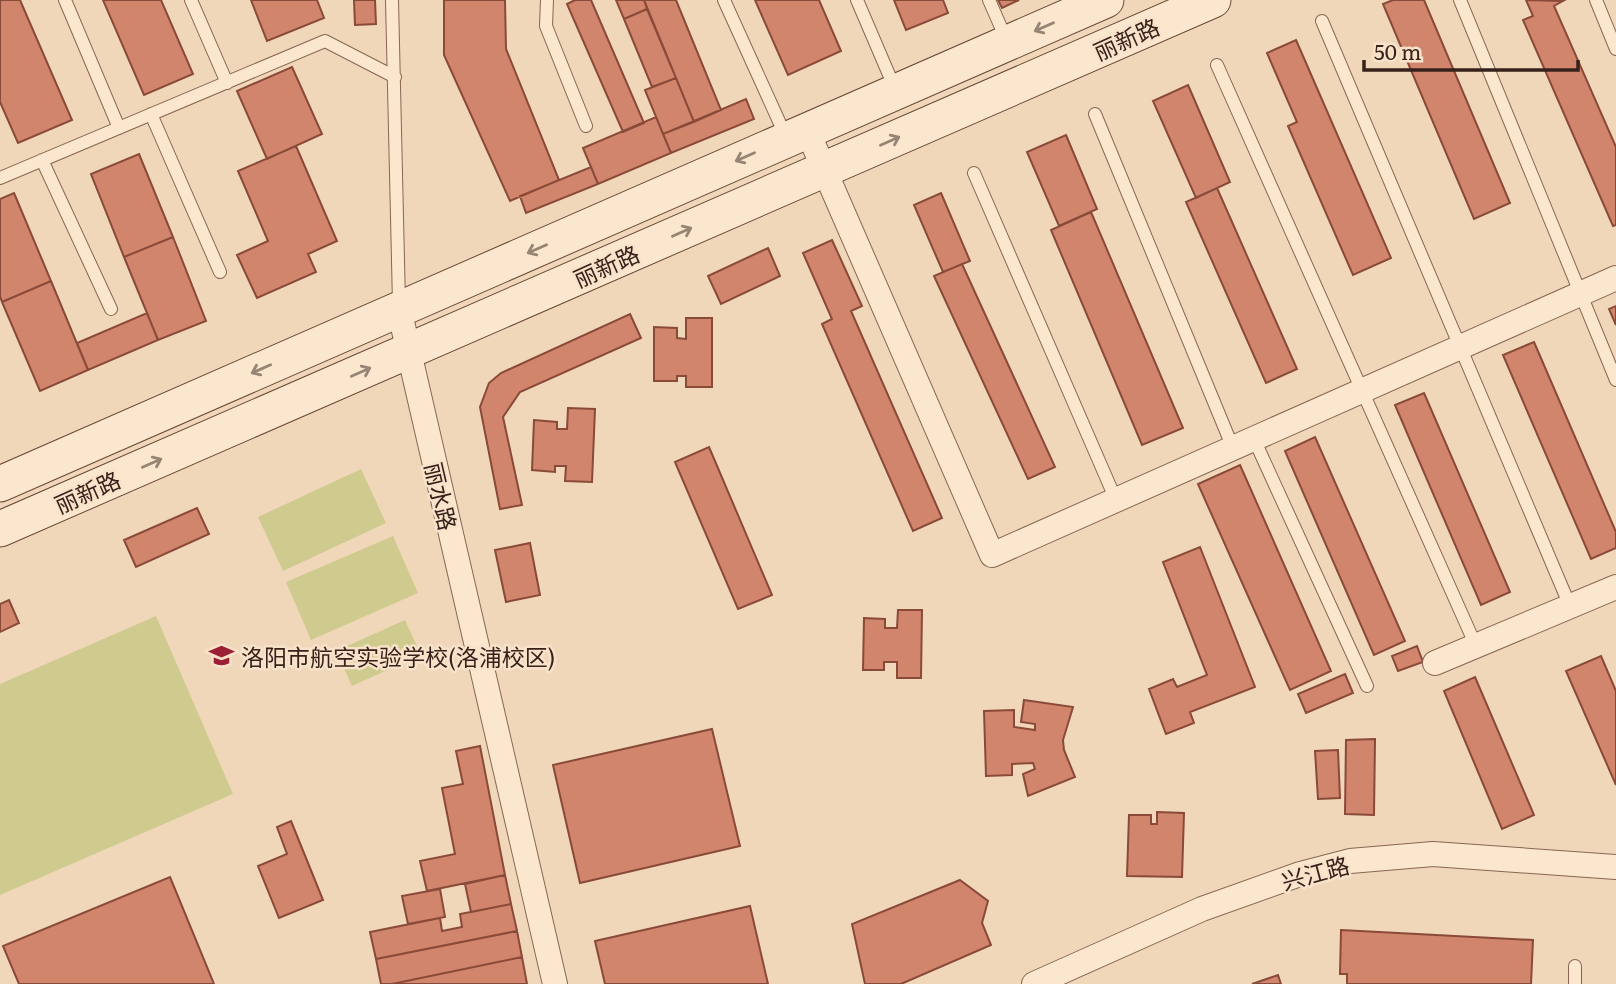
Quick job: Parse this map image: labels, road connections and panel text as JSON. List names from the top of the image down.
{
  "streets": {
    "main road": ["丽新路"],
    "street": ["丽水路", "兴江路"]
  },
  "crossings": [
    ["丽新路", "丽水路"]
  ],
  "places": {
    "school or university": ["洛阳市航空实验学校(洛浦校区)"]
  },
  "scale_bar": "50 m"
}
